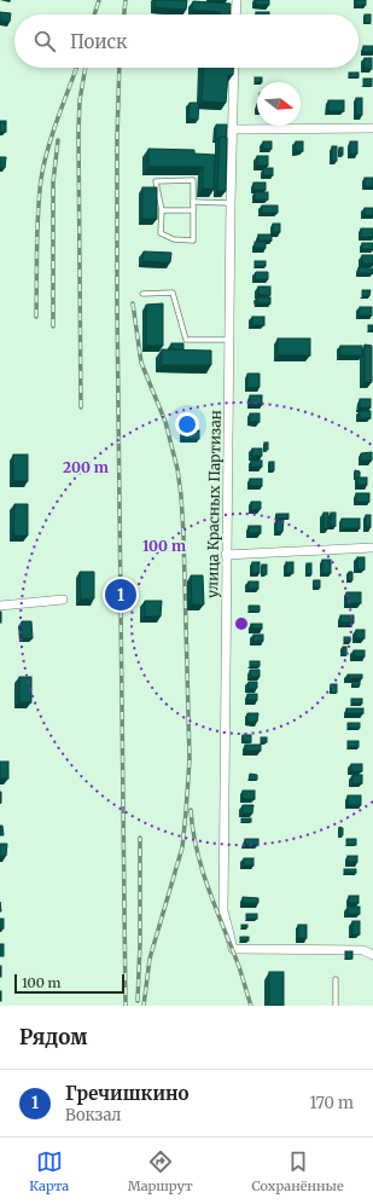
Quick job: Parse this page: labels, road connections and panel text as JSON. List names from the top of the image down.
{
  "streets": {
    "street": ["улица Красных Партизан"]
  },
  "scale_bar": "100 m",
  "north": "right",
  "page": {
    "search": "Поиск",
    "pins": "1",
    "scale": "100 m",
    "heading": "Рядом",
    "list": [
      {
        "mark": "1",
        "name": "Гречишкино",
        "note": "Вокзал",
        "value": "170 m"
      }
    ],
    "nav": ["Карта", "Маршрут", "Сохранённые"]
  },
  "rings": ["200 m", "100 m"]
}
